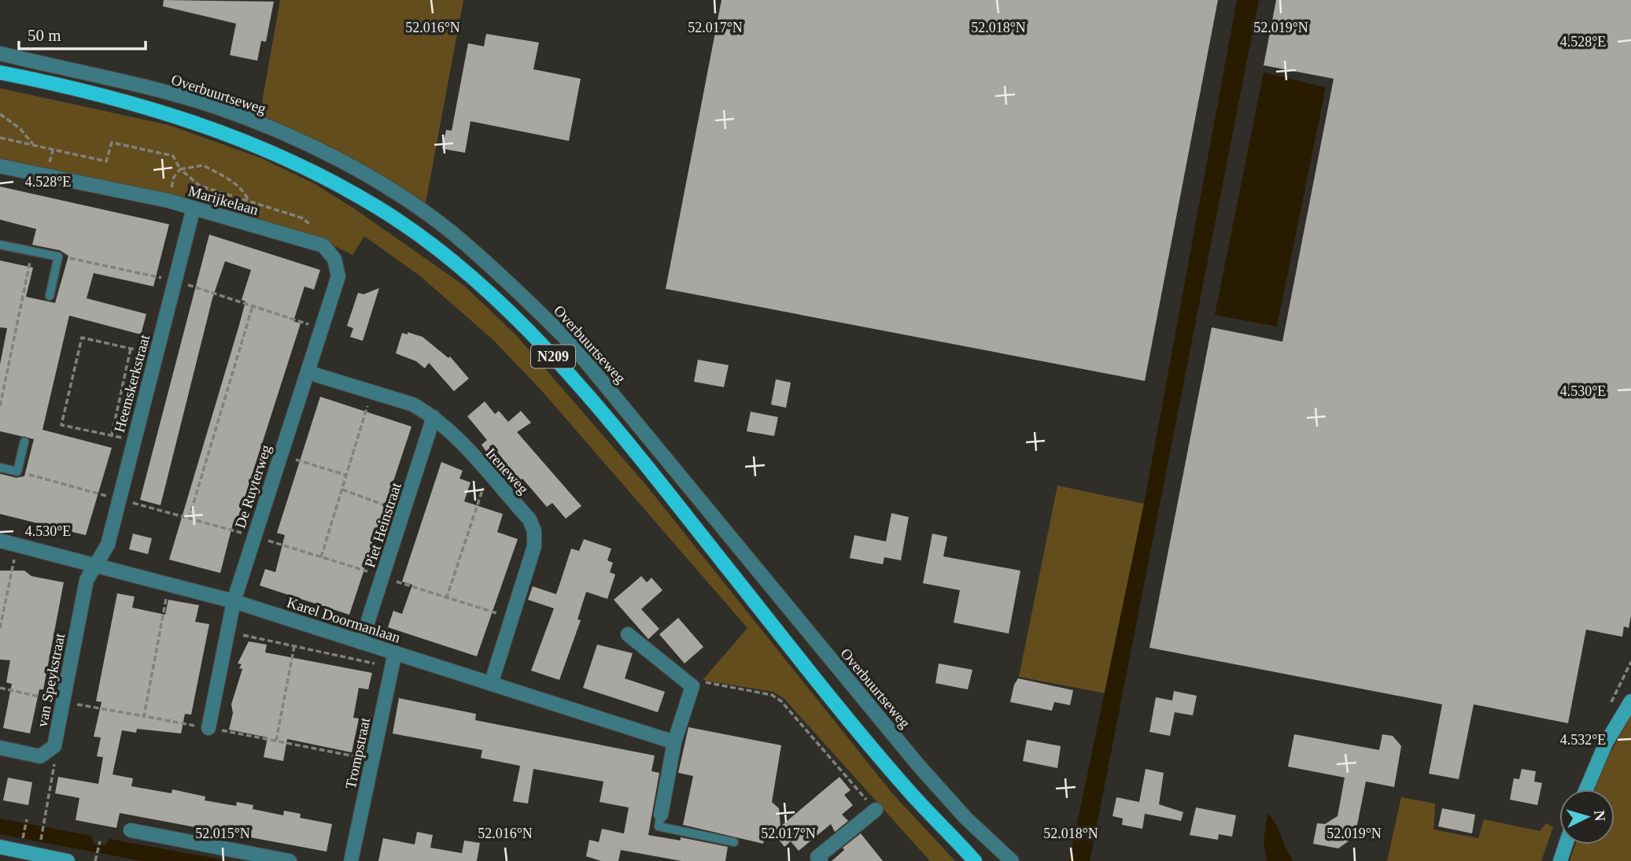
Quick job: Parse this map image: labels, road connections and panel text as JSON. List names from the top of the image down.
{
  "streets": {
    "main road": ["N209"],
    "street": [
      "Overbuurtseweg",
      "Marijkelaan",
      "Heemskerkstraat",
      "Ireneweg",
      "De Ruyterweg",
      "Piet Heinstraat",
      "Karel Doormanlaan",
      "van Speykstraat",
      "Trompstraat"
    ]
  },
  "crossings": [
    ["Marijkelaan", "Heemskerkstraat"],
    ["Marijkelaan", "De Ruyterweg"],
    ["Heemskerkstraat", "Karel Doormanlaan"],
    ["Heemskerkstraat", "van Speykstraat"],
    ["Ireneweg", "De Ruyterweg"],
    ["Ireneweg", "Piet Heinstraat"],
    ["Ireneweg", "Karel Doormanlaan"],
    ["De Ruyterweg", "Karel Doormanlaan"],
    ["Piet Heinstraat", "Karel Doormanlaan"],
    ["Karel Doormanlaan", "van Speykstraat"],
    ["Karel Doormanlaan", "Trompstraat"]
  ],
  "scale_bar": "50 m",
  "north": "right",
  "coordinates": [
    "52.016°N",
    "52.017°N",
    "52.018°N",
    "52.019°N",
    "4.528°E",
    "4.530°E",
    "4.532°E",
    "52.015°N"
  ]
}
